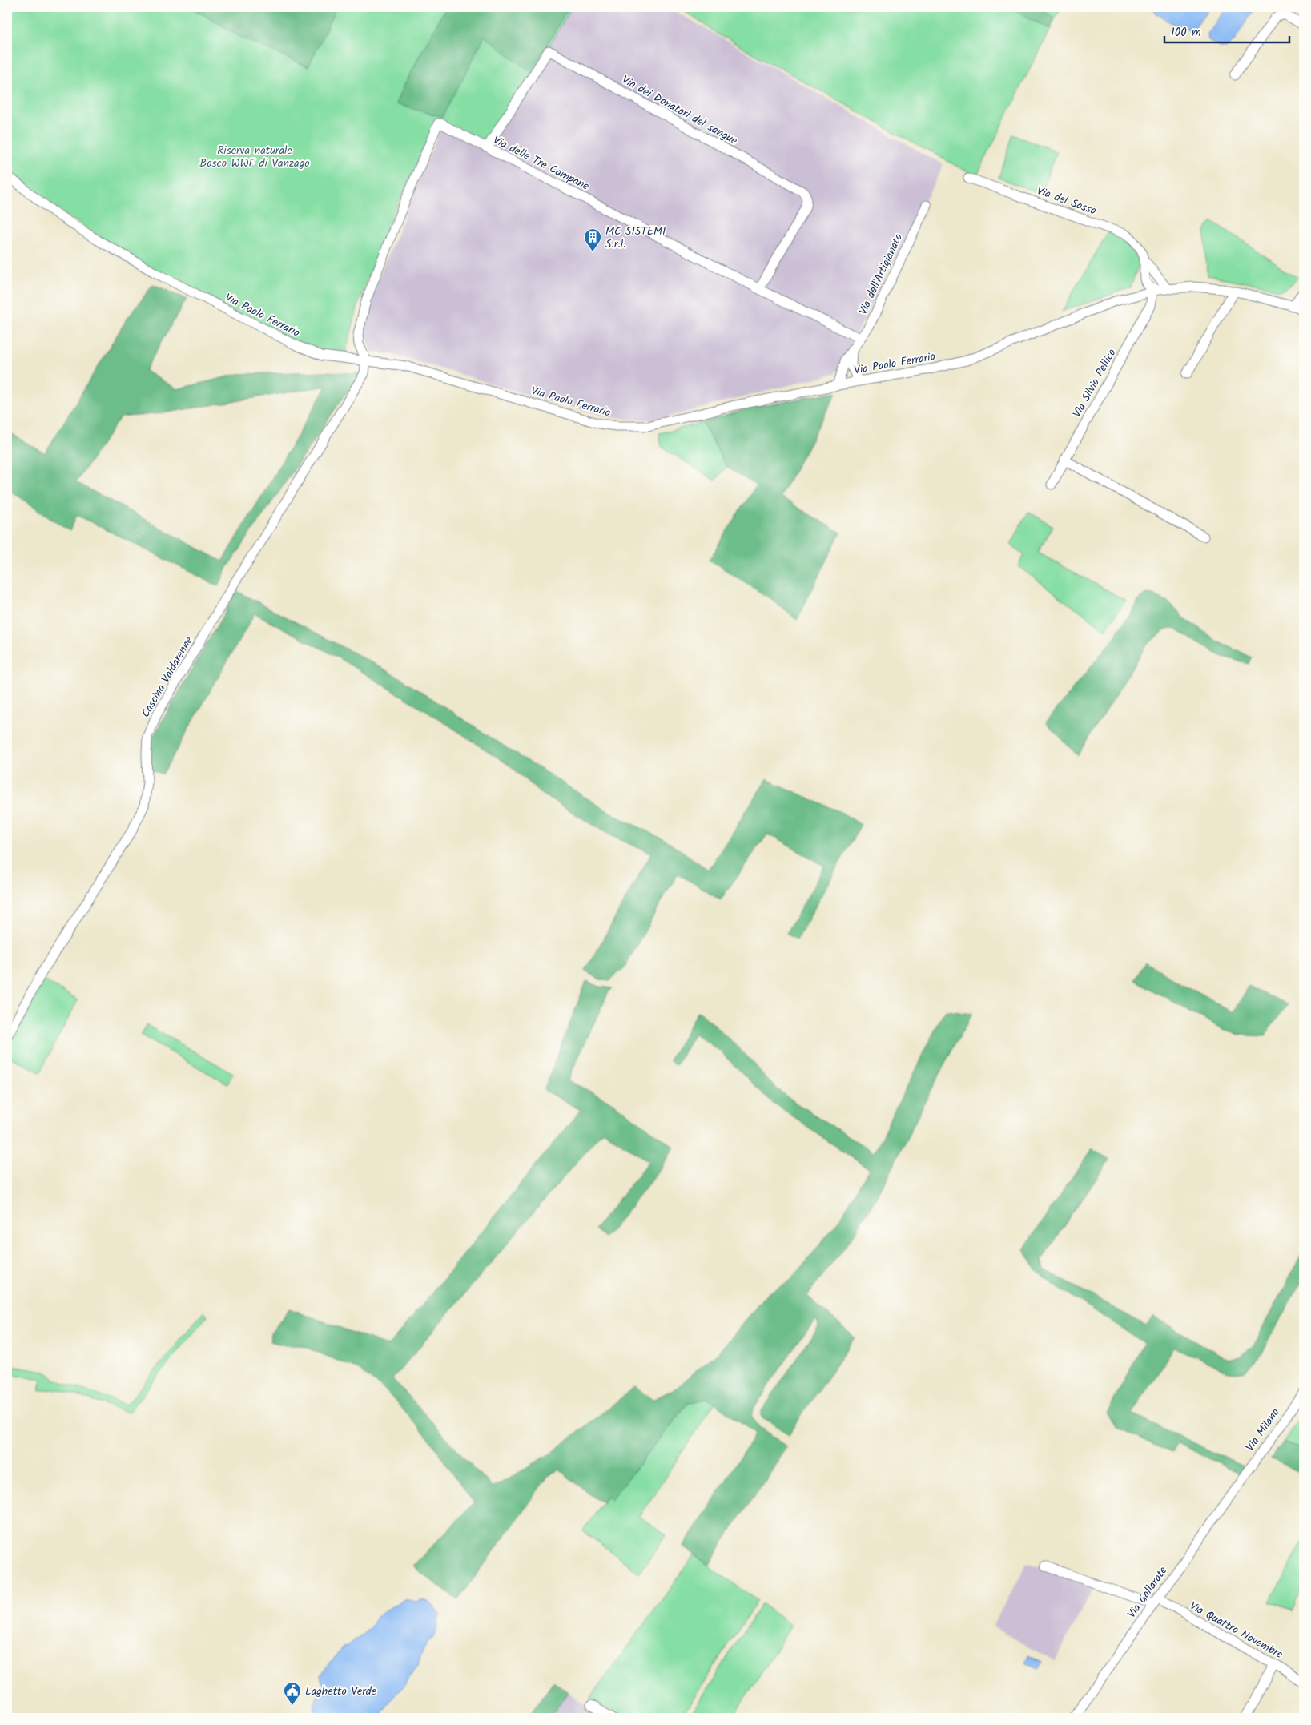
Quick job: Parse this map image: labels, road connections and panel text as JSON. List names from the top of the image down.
{
  "streets": {
    "street": [
      "Via dei Donatori del sangue",
      "Via delle Tre Campane",
      "Via del Sasso",
      "Via dell'Artigianato",
      "Via Paolo Ferrario",
      "Via Silvio Pellico",
      "Cascina Valdarenne",
      "Via Milano",
      "Via Gallarate",
      "Via Quattro Novembre"
    ]
  },
  "crossings": [
    ["Via dei Donatori del sangue", "Via delle Tre Campane"],
    ["Via delle Tre Campane", "Via dell'Artigianato"],
    ["Via delle Tre Campane", "Via Paolo Ferrario"],
    ["Via delle Tre Campane", "Cascina Valdarenne"],
    ["Via del Sasso", "Via Paolo Ferrario"],
    ["Via del Sasso", "Via Silvio Pellico"],
    ["Via dell'Artigianato", "Via Paolo Ferrario"],
    ["Via Paolo Ferrario", "Via Silvio Pellico"],
    ["Via Paolo Ferrario", "Cascina Valdarenne"],
    ["Via Milano", "Via Gallarate"],
    ["Via Gallarate", "Via Quattro Novembre"]
  ],
  "parks": ["Riserva naturale Bosco WWF di Vanzago"],
  "places": {
    "building": ["MC SISTEMI S.r.l."],
    "public building": ["Laghetto Verde"]
  },
  "scale_bar": "100 m"
}
